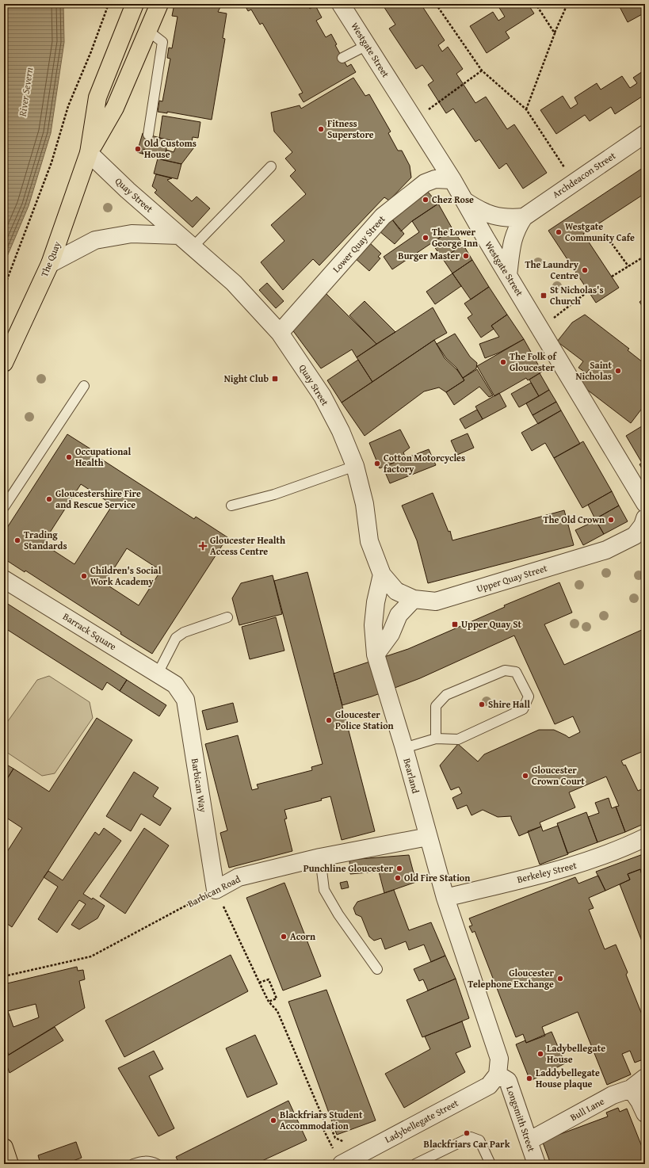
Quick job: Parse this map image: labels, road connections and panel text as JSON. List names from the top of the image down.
{
  "streets": {
    "main road": ["The Quay"],
    "street": [
      "Westgate Street",
      "Archdeacon Street",
      "Quay Street",
      "Lower Quay Street",
      "Upper Quay Street",
      "Barrack Square",
      "Bearland",
      "Barbican Way",
      "Berkeley Street",
      "Barbican Road",
      "Bull Lane",
      "Longsmith Street",
      "Ladybellegate Street"
    ]
  },
  "crossings": [
    ["Westgate Street", "Archdeacon Street"],
    ["Westgate Street", "Lower Quay Street"],
    ["Quay Street", "Lower Quay Street"],
    ["Quay Street", "The Quay"],
    ["Quay Street", "Upper Quay Street"],
    ["Quay Street", "Bearland"],
    ["Upper Quay Street", "Bearland"],
    ["Barrack Square", "Barbican Way"],
    ["Bearland", "Berkeley Street"],
    ["Bearland", "Barbican Road"],
    ["Barbican Way", "Barbican Road"],
    ["Bull Lane", "Longsmith Street"],
    ["Longsmith Street", "Ladybellegate Street"]
  ],
  "water": ["River Severn"],
  "places": {
    "other": [
      "Fitness Superstore",
      "Old Customs House",
      "Chez Rose",
      "Westgate Community Cafe",
      "The Lower George Inn",
      "Burger Master",
      "The Laundry Centre",
      "The Folk of Gloucester",
      "Saint Nicholas",
      "Occupational Health",
      "Cotton Motorcycles factory",
      "Gloucestershire Fire and Rescue Service",
      "The Old Crown",
      "Trading Standards",
      "Children's Social Work Academy",
      "Shire Hall",
      "Gloucester Police Station",
      "Gloucester Crown Court",
      "Punchline Gloucester",
      "Old Fire Station",
      "Acorn",
      "Gloucester Telephone Exchange",
      "Ladybellegate House",
      "Laddybellegate House plaque",
      "Blackfriars Student Accommodation",
      "Blackfriars Car Park"
    ],
    "transit": ["St Nicholas's Church", "Night Club", "Upper Quay St"],
    "health": ["Gloucester Health Access Centre"]
  }
}
